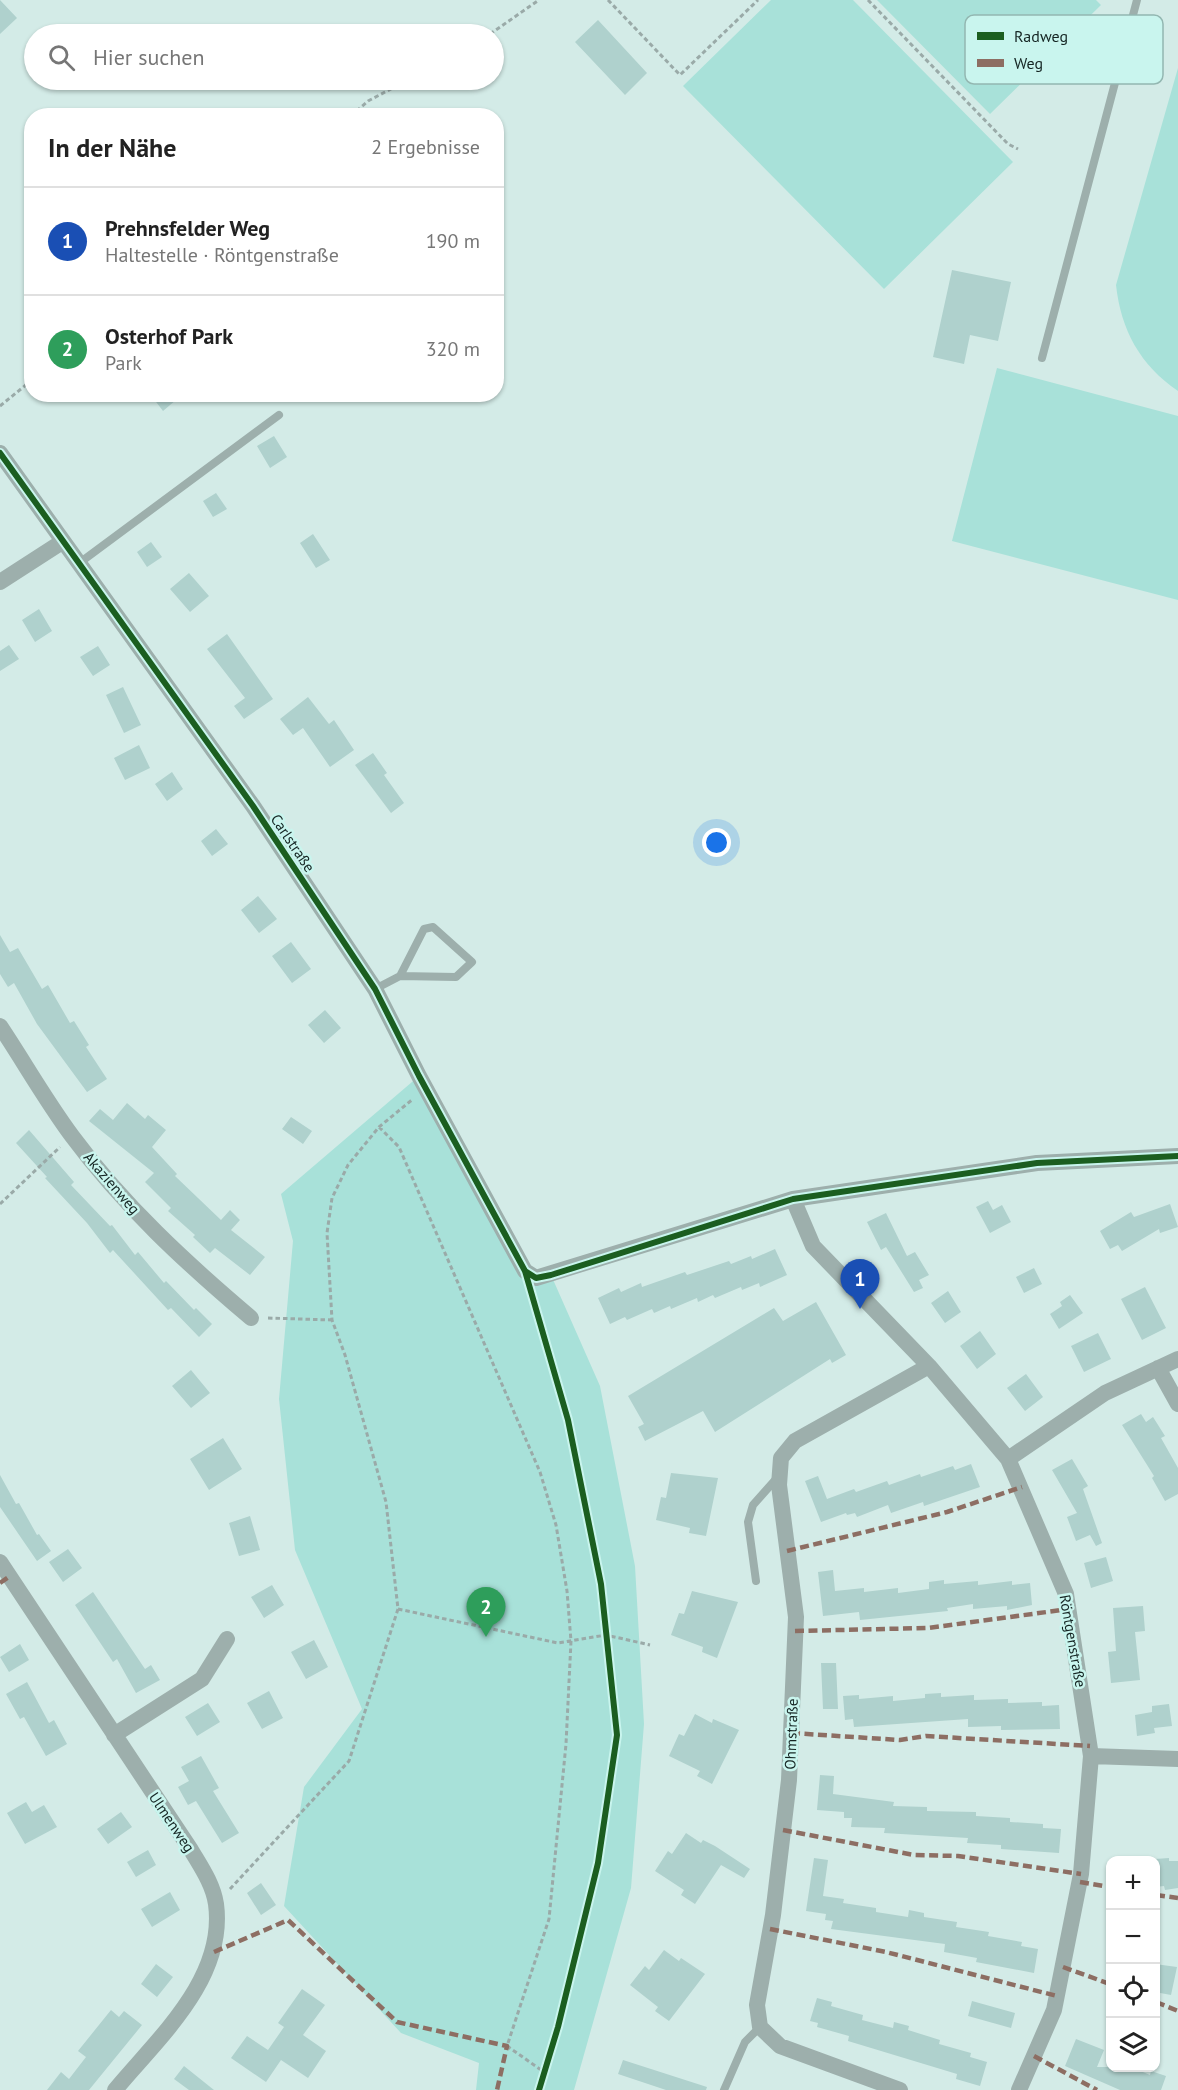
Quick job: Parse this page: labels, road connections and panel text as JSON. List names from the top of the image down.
{
  "streets": {
    "street": [
      "Carlstraße",
      "Akazienweg",
      "Röntgenstraße",
      "Ohmstraße",
      "Ulmenweg"
    ]
  },
  "crossings": [
    ["Carlstraße", "Röntgenstraße"],
    ["Röntgenstraße", "Ohmstraße"]
  ],
  "legend": ["Radweg", "Weg"],
  "page": {
    "search": "Hier suchen",
    "heading": ["In der Nähe", "2 Ergebnisse"],
    "list": [
      {
        "mark": "1",
        "name": "Prehnsfelder Weg",
        "note": "Haltestelle · Röntgenstraße",
        "value": "190 m"
      },
      {
        "mark": "2",
        "name": "Osterhof Park",
        "note": "Park",
        "value": "320 m"
      }
    ],
    "pins": ["1", "2"],
    "map_buttons": ["+", "−"]
  }
}
